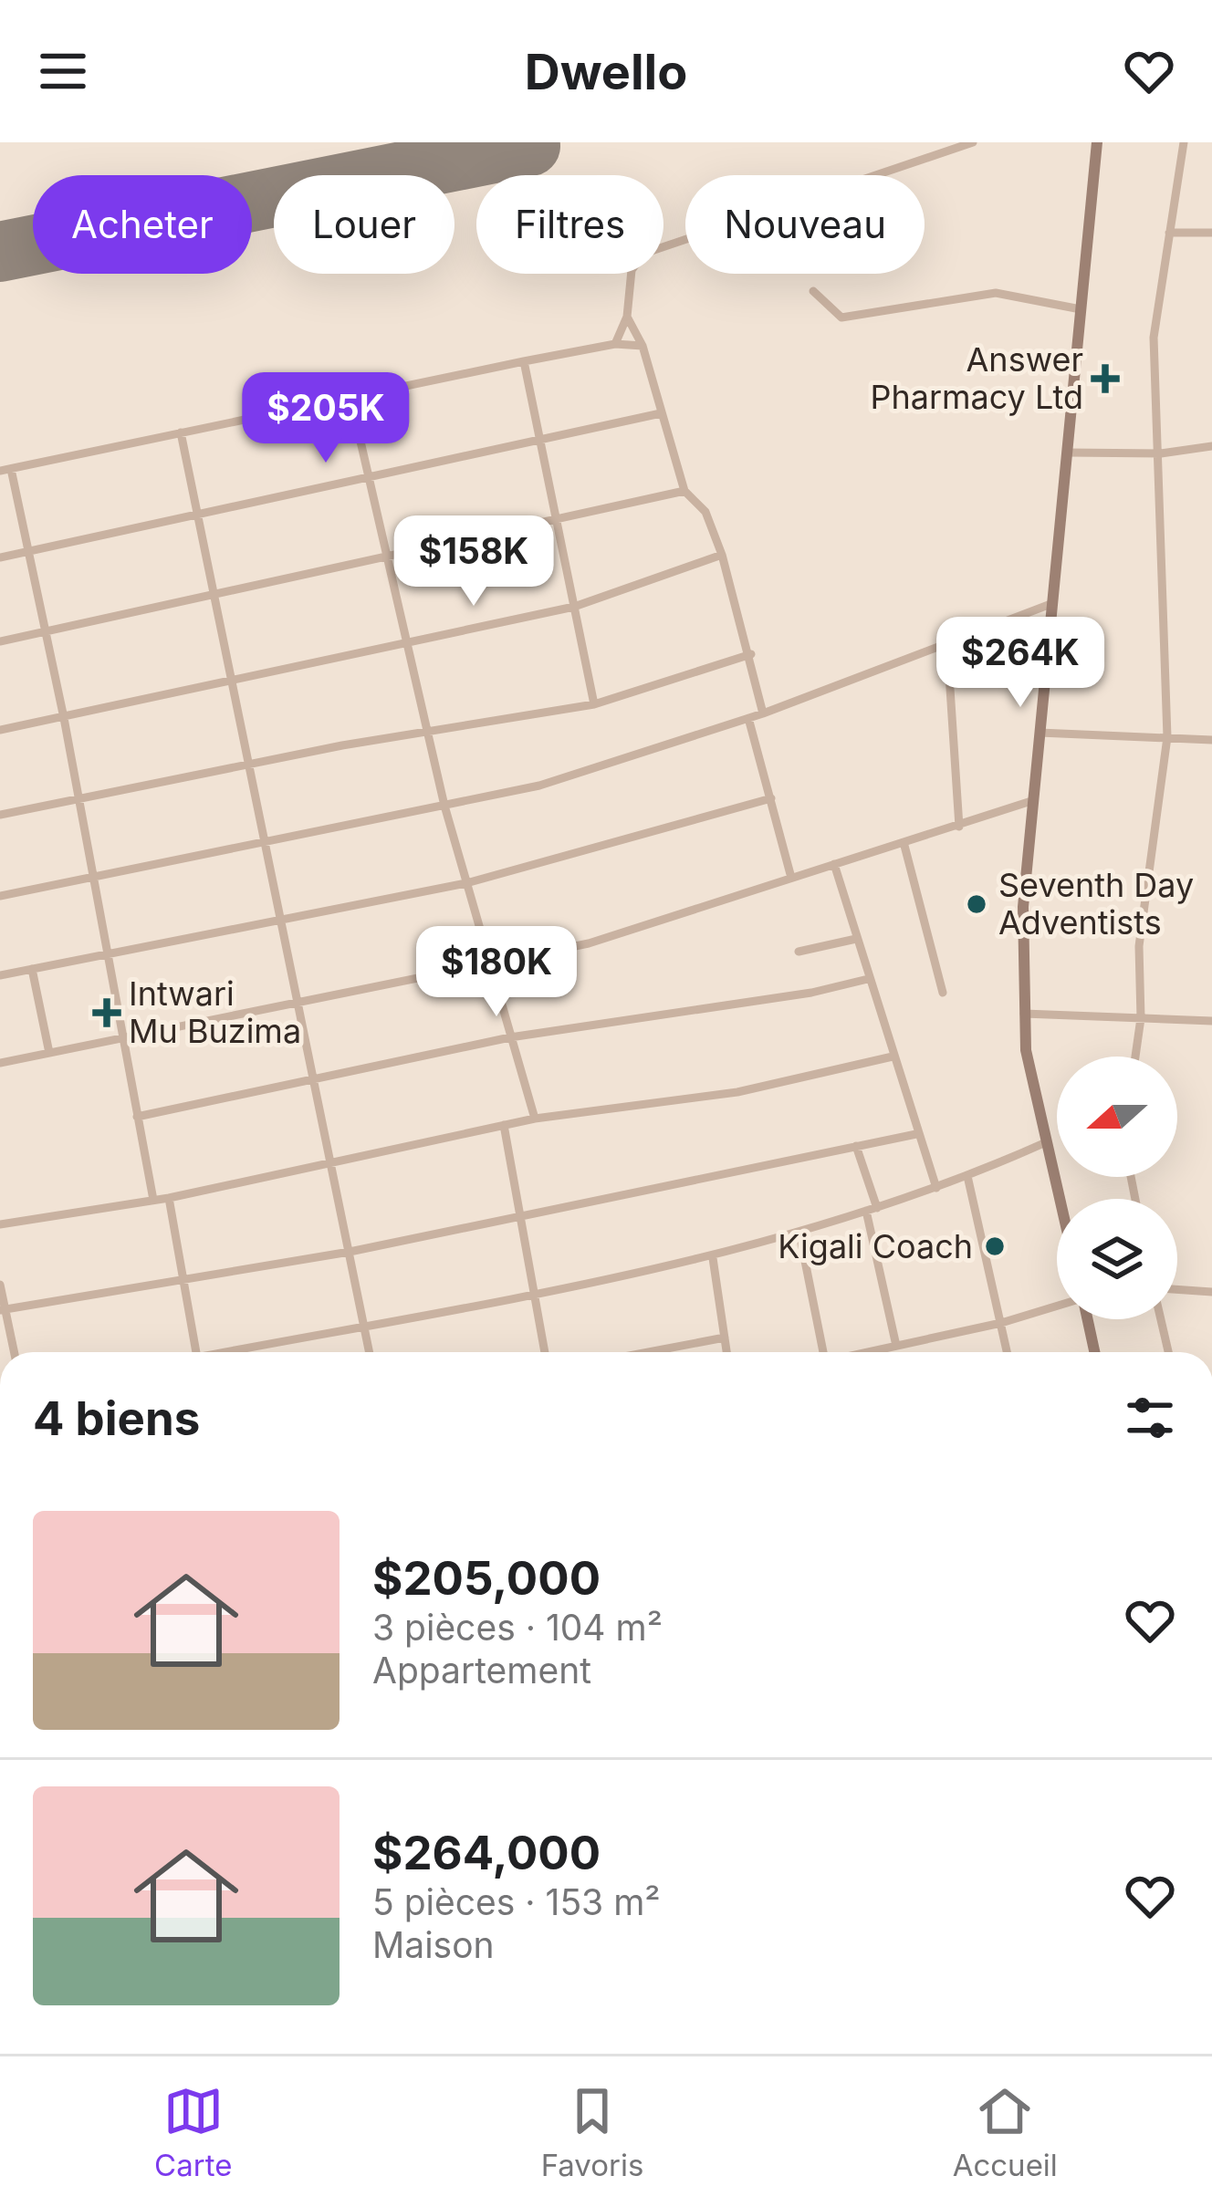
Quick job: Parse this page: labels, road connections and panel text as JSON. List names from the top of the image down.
{
  "places": {
    "health": ["Answer Pharmacy Ltd", "Intwari Mu Buzima"],
    "other": ["Seventh Day Adventists", "Kigali Coach"]
  },
  "north": "left",
  "page": {
    "header": "Dwello",
    "chip": [
      "Acheter",
      "Louer",
      "Filtres",
      "Nouveau"
    ],
    "price": [
      "$205K",
      "$158K",
      "$264K",
      "$180K"
    ],
    "heading": "4 biens",
    "list": [
      {
        "name": "$205,000",
        "note": "3 pièces · 104 m² · Appartement"
      },
      {
        "name": "$264,000",
        "note": "5 pièces · 153 m² · Maison"
      }
    ],
    "tabs": ["Carte", "Favoris", "Accueil"]
  }
}
